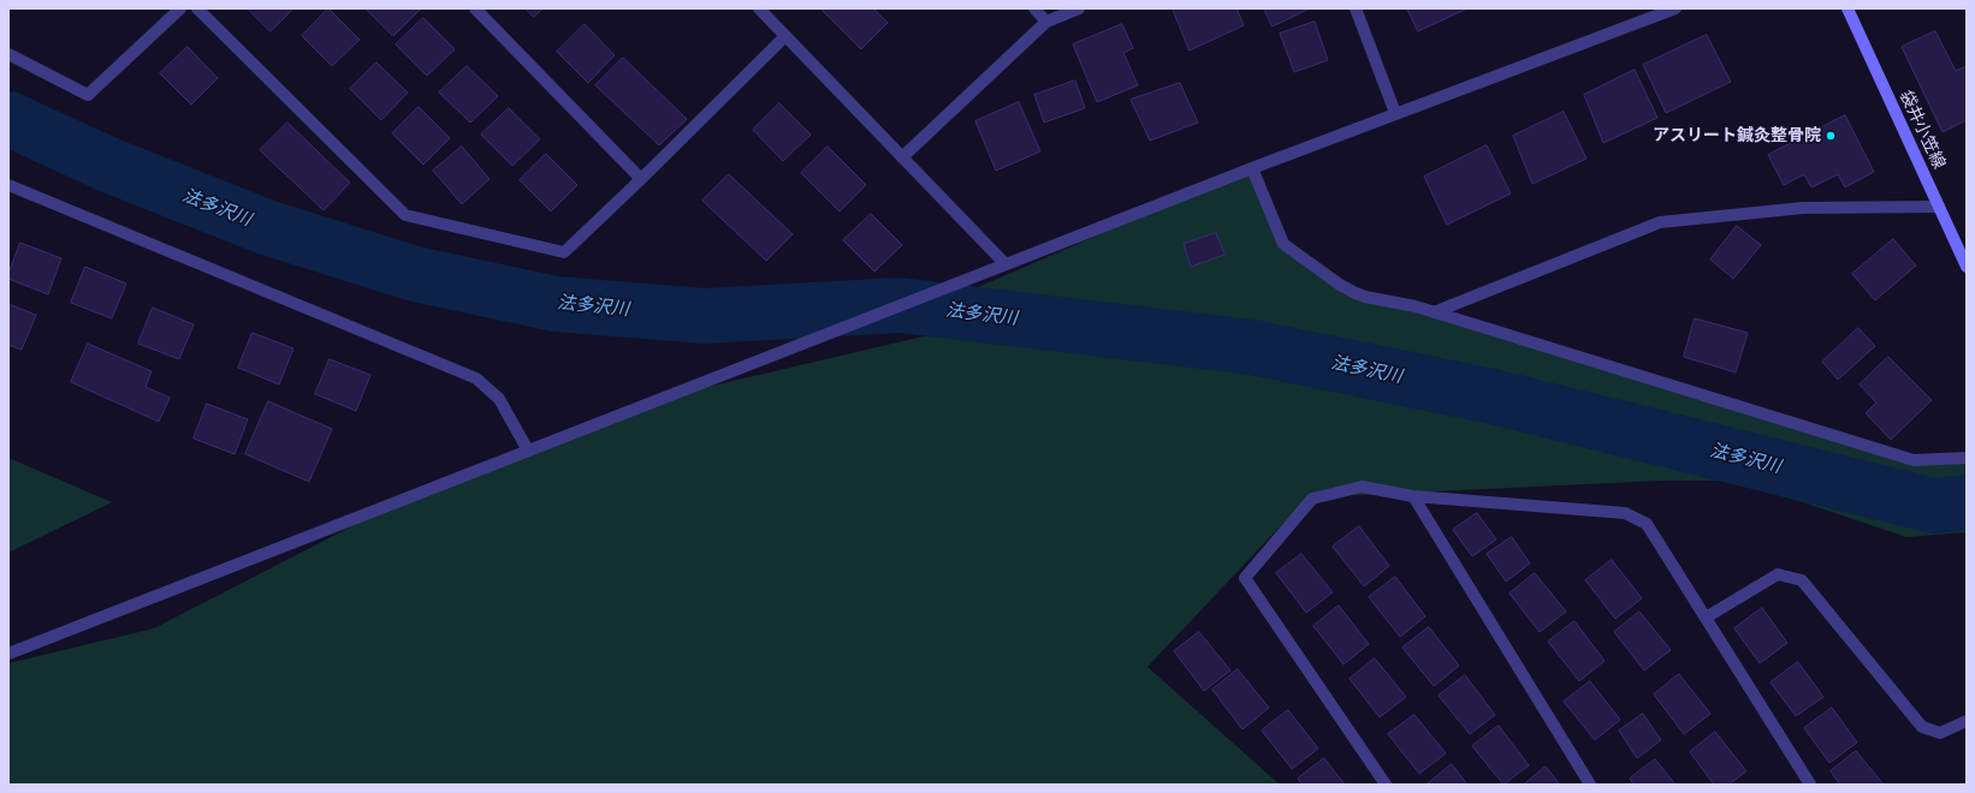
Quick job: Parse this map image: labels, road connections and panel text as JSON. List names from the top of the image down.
{
  "streets": {
    "main road": ["袋井小笠線"]
  },
  "water": ["法多沢川"],
  "places": ["アスリート鍼灸整骨院"]
}
